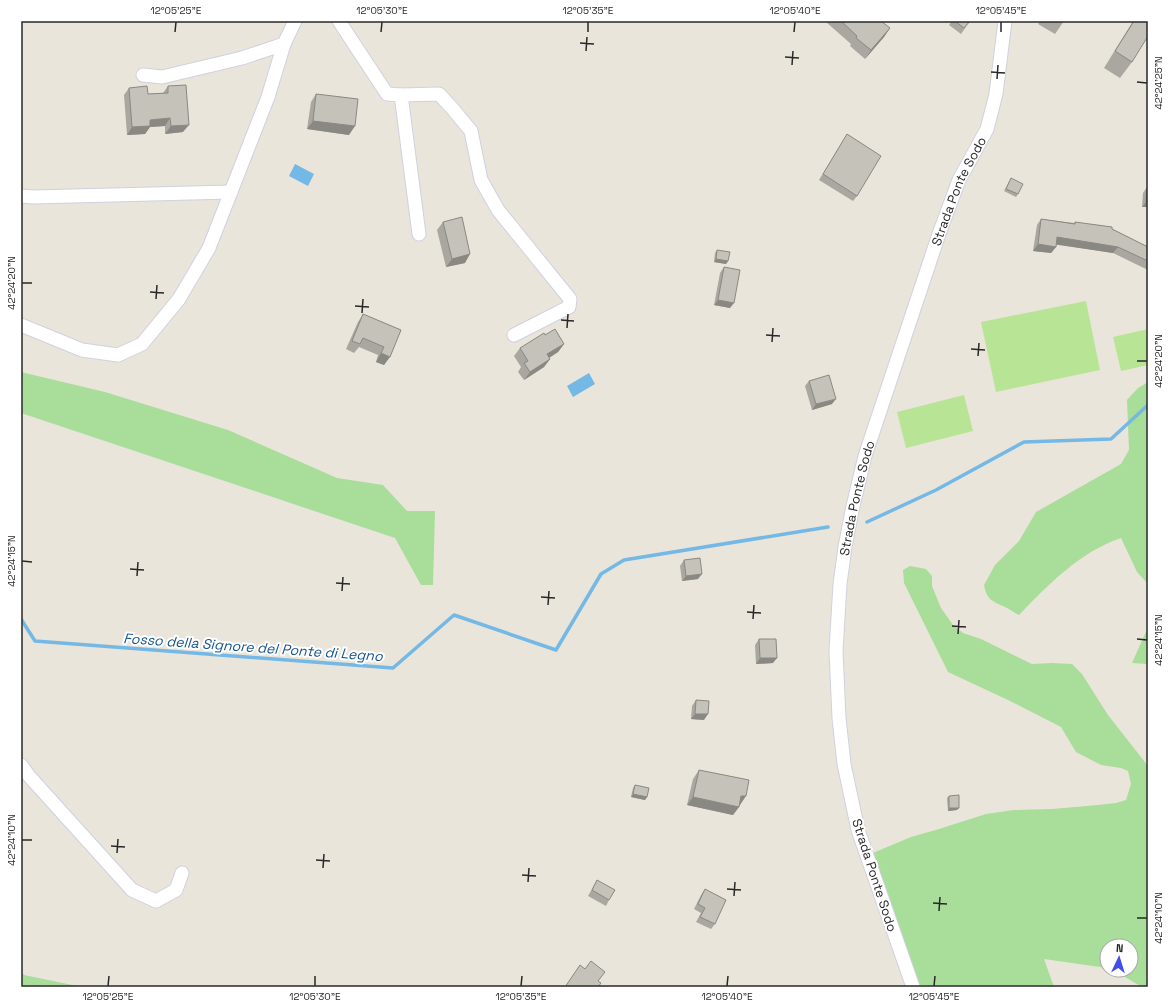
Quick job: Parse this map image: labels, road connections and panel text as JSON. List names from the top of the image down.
{
  "streets": {
    "street": ["Strada Ponte Sodo"]
  },
  "water": ["Fosso della Signore del Ponte di Legno"],
  "north": "top",
  "coordinates": [
    "12°05'25\"E",
    "12°05'30\"E",
    "12°05'35\"E",
    "12°05'40\"E",
    "12°05'45\"E",
    "42°24'25\"N",
    "42°24'20\"N",
    "42°24'15\"N",
    "42°24'10\"N"
  ]
}
